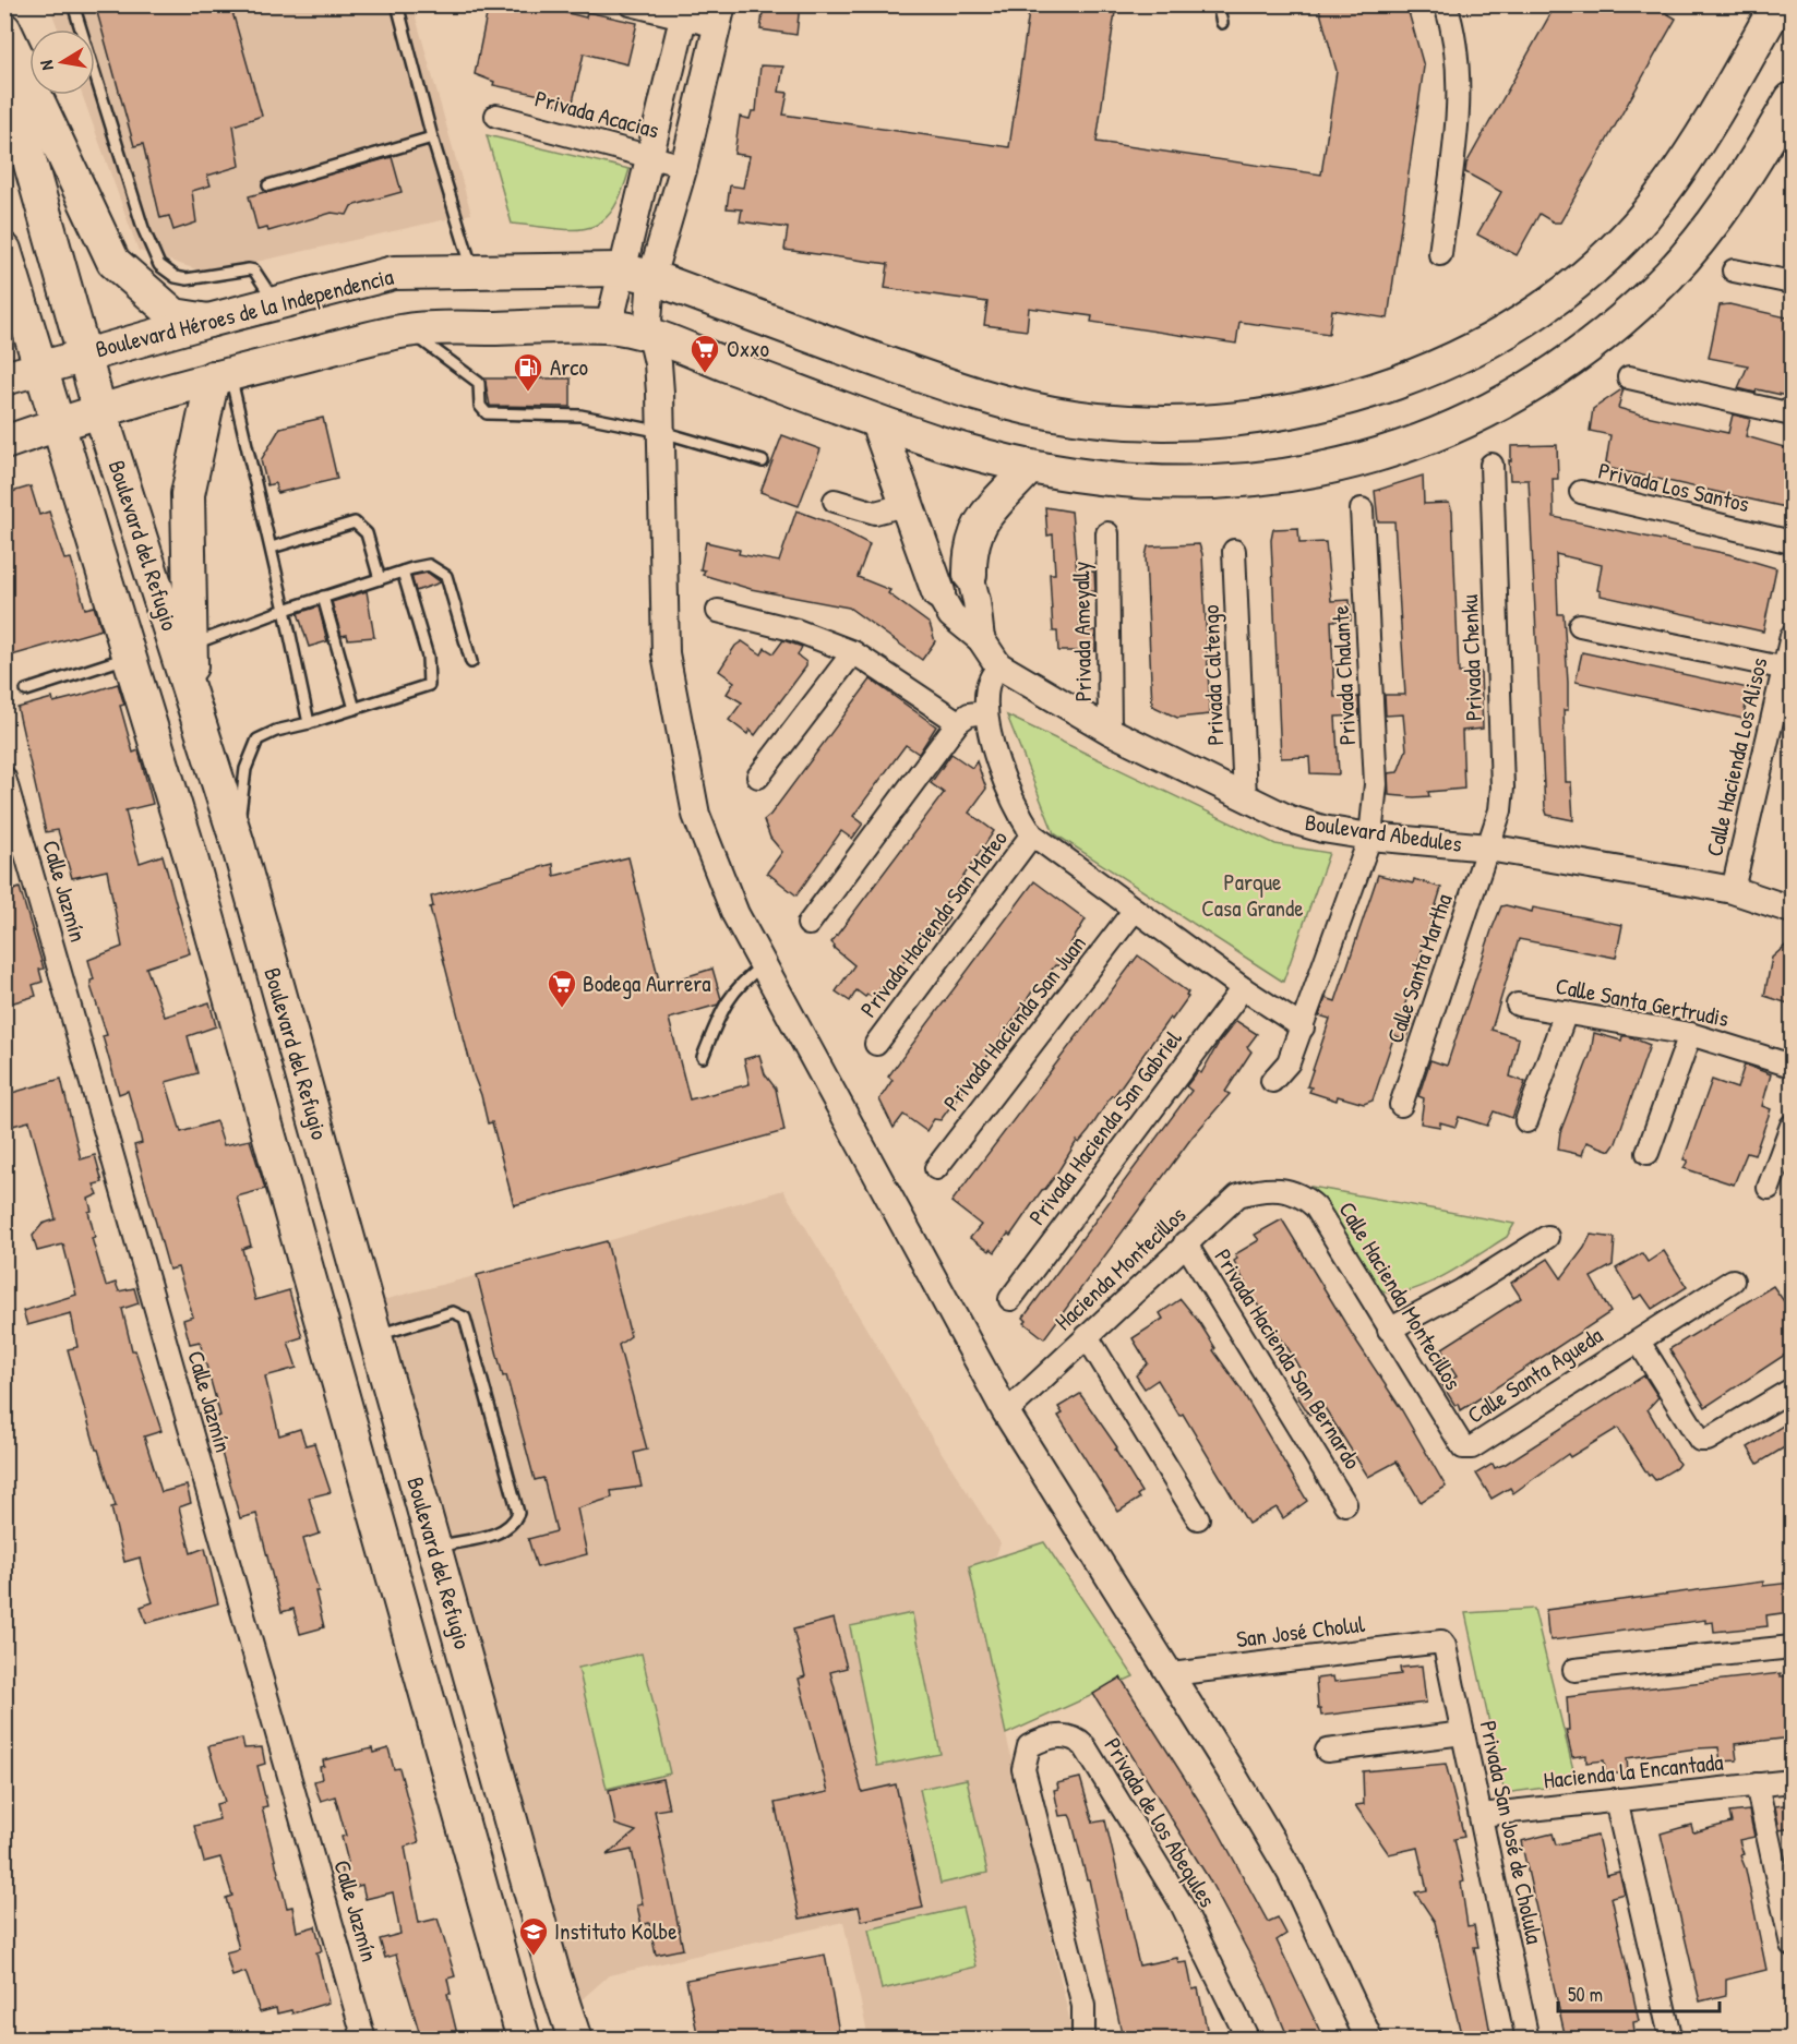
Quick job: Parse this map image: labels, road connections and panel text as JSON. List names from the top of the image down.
{
  "streets": {
    "main road": ["Boulevard Héroes de la Independencia", "Boulevard del Refugio"],
    "street": [
      "Privada Acacias",
      "Privada Los Santos",
      "Privada Ameyally",
      "Privada Chenku",
      "Privada Caltengo",
      "Privada Chalante",
      "Calle Hacienda Los Alisos",
      "Boulevard Abedules",
      "Calle Jazmín",
      "Privada Hacienda San Mateo",
      "Calle Santa Martha",
      "Calle Santa Gertrudis",
      "Privada Hacienda San Juan",
      "Privada Hacienda San Gabriel",
      "Hacienda Montecillos",
      "Calle Hacienda Montecillos",
      "Privada Hacienda San Bernardo",
      "Calle Santa Agueda",
      "San José Cholul",
      "Hacienda la Encantada",
      "Privada de los Abequles",
      "Privada San José de Cholula"
    ]
  },
  "crossings": [
    ["Boulevard Héroes de la Independencia", "Boulevard del Refugio"],
    ["Privada Ameyally", "Boulevard Abedules"],
    ["Privada Chenku", "Boulevard Abedules"],
    ["Privada Chenku", "Calle Santa Martha"],
    ["Privada Caltengo", "Boulevard Abedules"],
    ["Privada Chalante", "Boulevard Abedules"],
    ["Calle Hacienda Los Alisos", "Boulevard Abedules"],
    ["Boulevard Abedules", "Calle Santa Martha"],
    ["Hacienda Montecillos", "Calle Hacienda Montecillos"],
    ["Hacienda Montecillos", "Privada Hacienda San Bernardo"],
    ["Calle Hacienda Montecillos", "Calle Santa Agueda"],
    ["San José Cholul", "Privada San José de Cholula"],
    ["Hacienda la Encantada", "Privada San José de Cholula"]
  ],
  "parks": ["Parque Casa Grande"],
  "places": {
    "supermarket": ["Oxxo", "Bodega Aurrera"],
    "fuel station": ["Arco"],
    "school or university": ["Instituto Kolbe"]
  },
  "scale_bar": "50 m",
  "north": "left"
}
